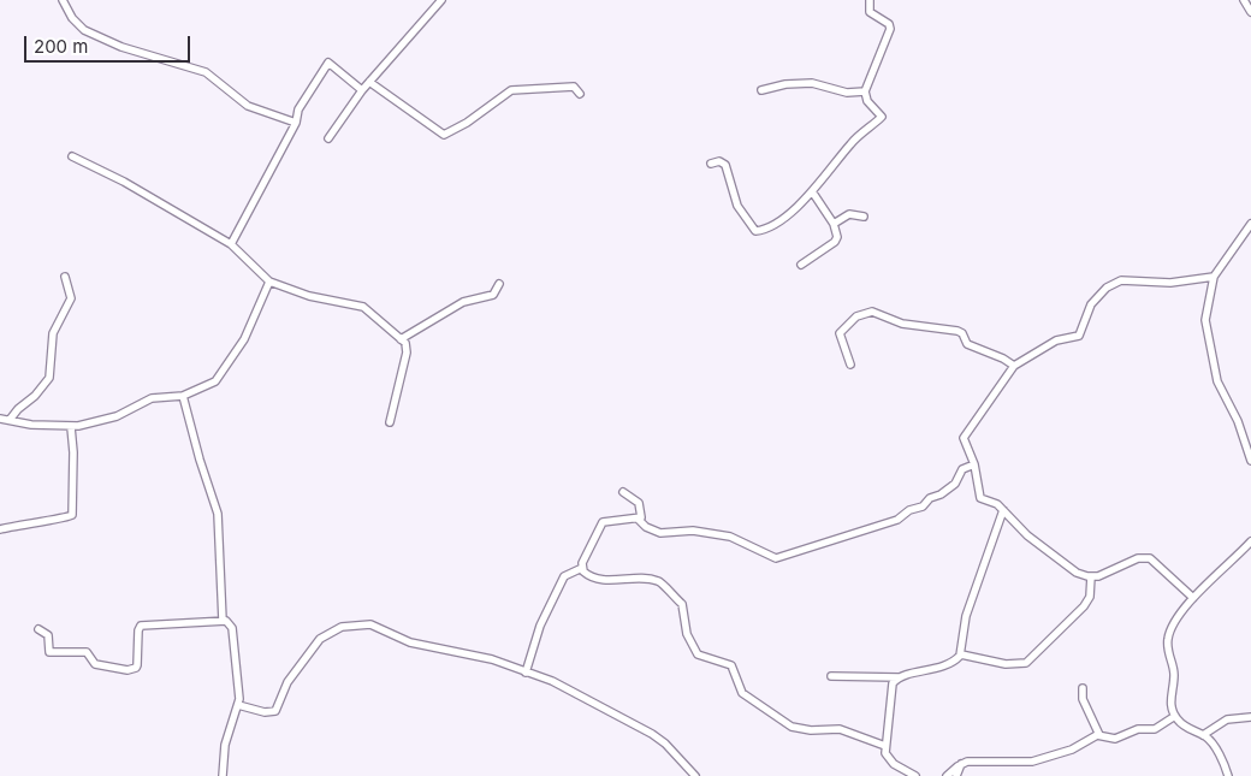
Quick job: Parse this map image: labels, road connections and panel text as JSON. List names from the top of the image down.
{
  "scale_bar": "200 m"
}
